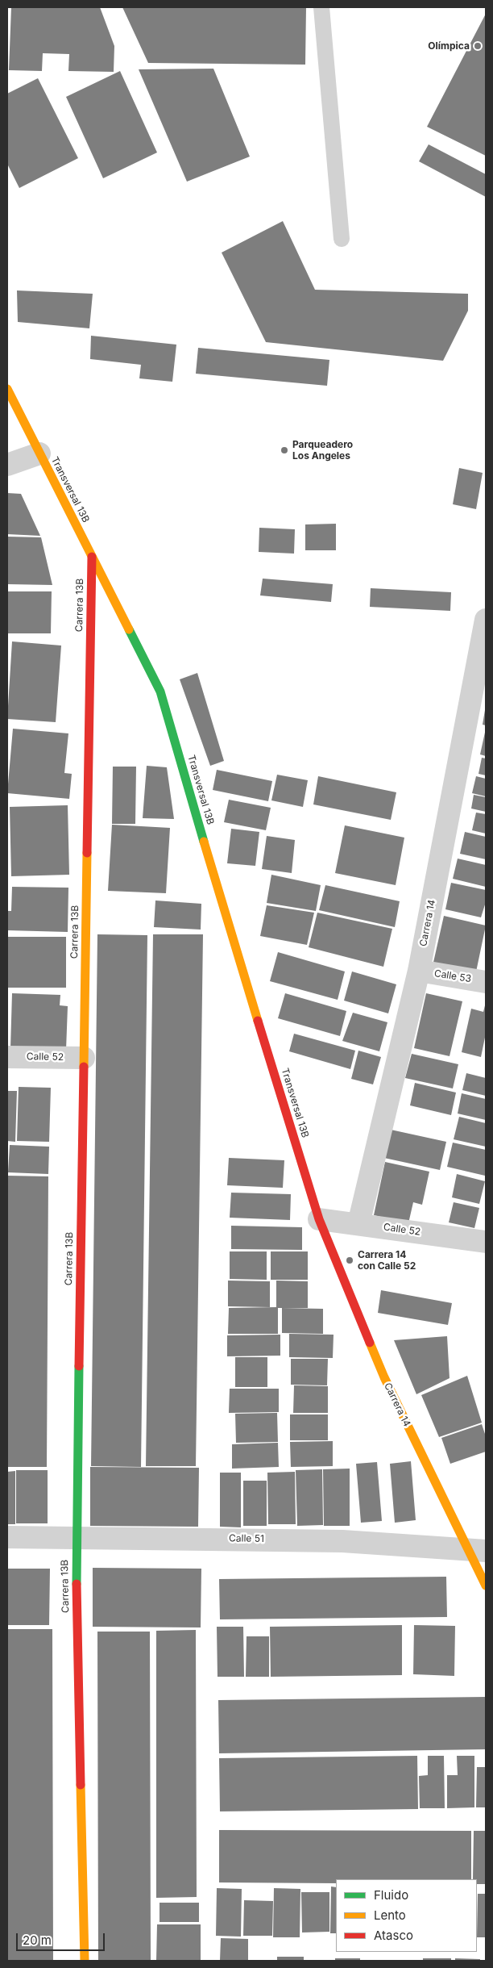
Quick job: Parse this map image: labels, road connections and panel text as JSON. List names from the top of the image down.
{
  "streets": {
    "street": [
      "Transversal 13B",
      "Carrera 13B",
      "Carrera 14",
      "Calle 53",
      "Calle 52",
      "Calle 51"
    ]
  },
  "crossings": [
    ["Transversal 13B", "Carrera 13B"],
    ["Transversal 13B", "Carrera 14"],
    ["Transversal 13B", "Calle 52"],
    ["Carrera 13B", "Calle 52"],
    ["Carrera 13B", "Calle 51"],
    ["Carrera 14", "Calle 53"],
    ["Carrera 14", "Calle 52"],
    ["Carrera 14", "Calle 51"]
  ],
  "places": ["Olímpica", "Parqueadero Los Angeles", "Carrera 14 con Calle 52"],
  "legend": ["Fluido", "Lento", "Atasco"],
  "scale_bar": "20 m"
}
